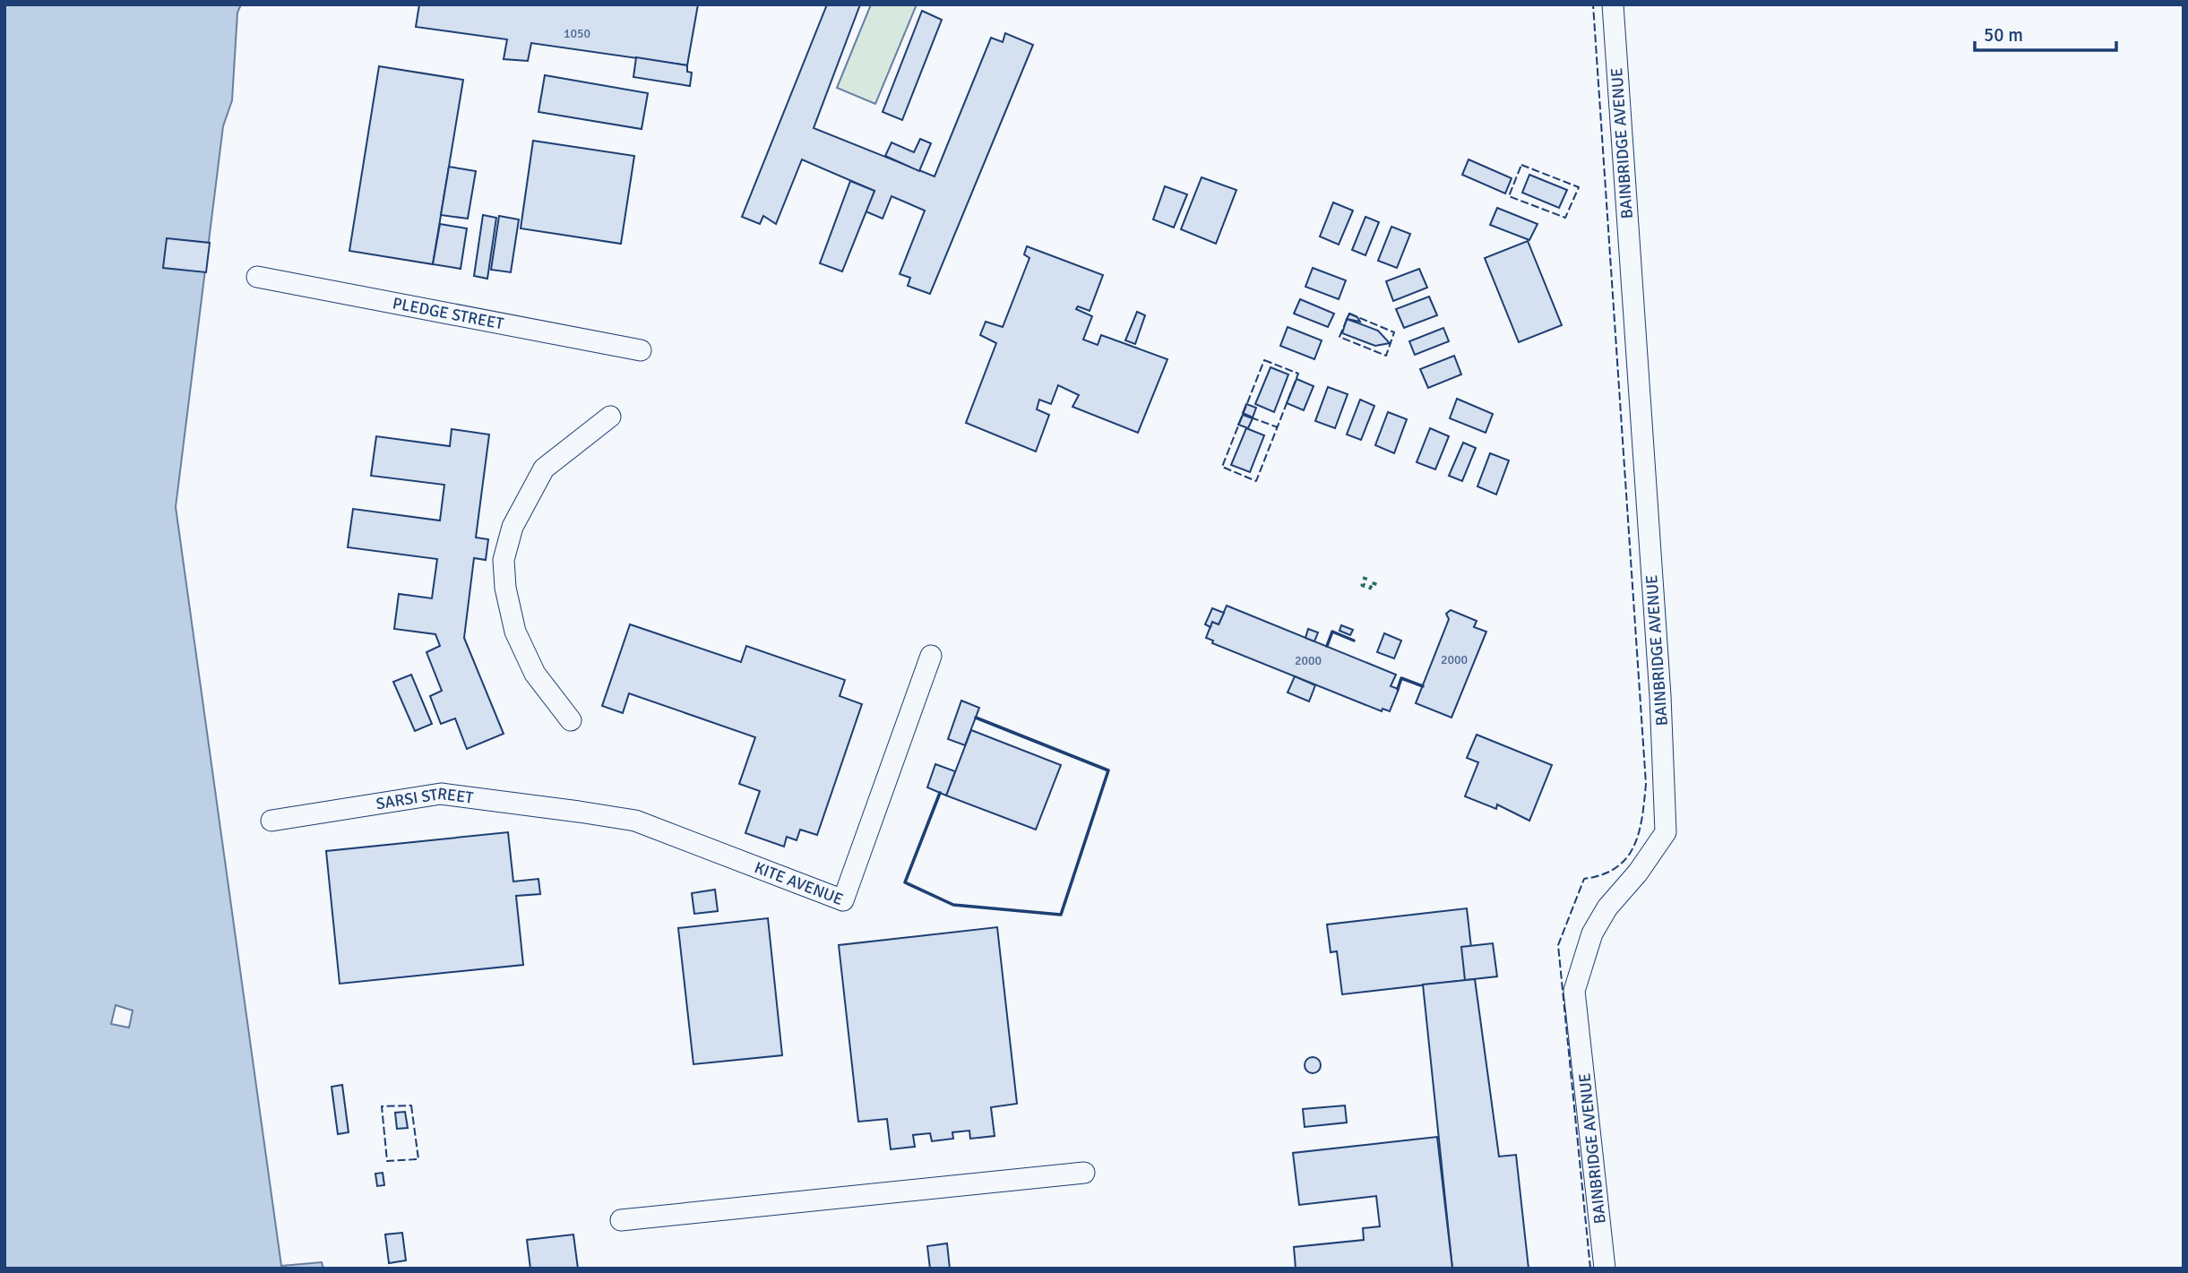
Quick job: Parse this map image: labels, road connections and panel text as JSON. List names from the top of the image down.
{
  "streets": {
    "street": [
      "BAINBRIDGE AVENUE",
      "PLEDGE STREET",
      "SARSI STREET",
      "KITE AVENUE"
    ]
  },
  "crossings": [
    ["SARSI STREET", "KITE AVENUE"]
  ],
  "house_numbers": ["1050", "2000", "2000"],
  "scale_bar": "50 m"
}
